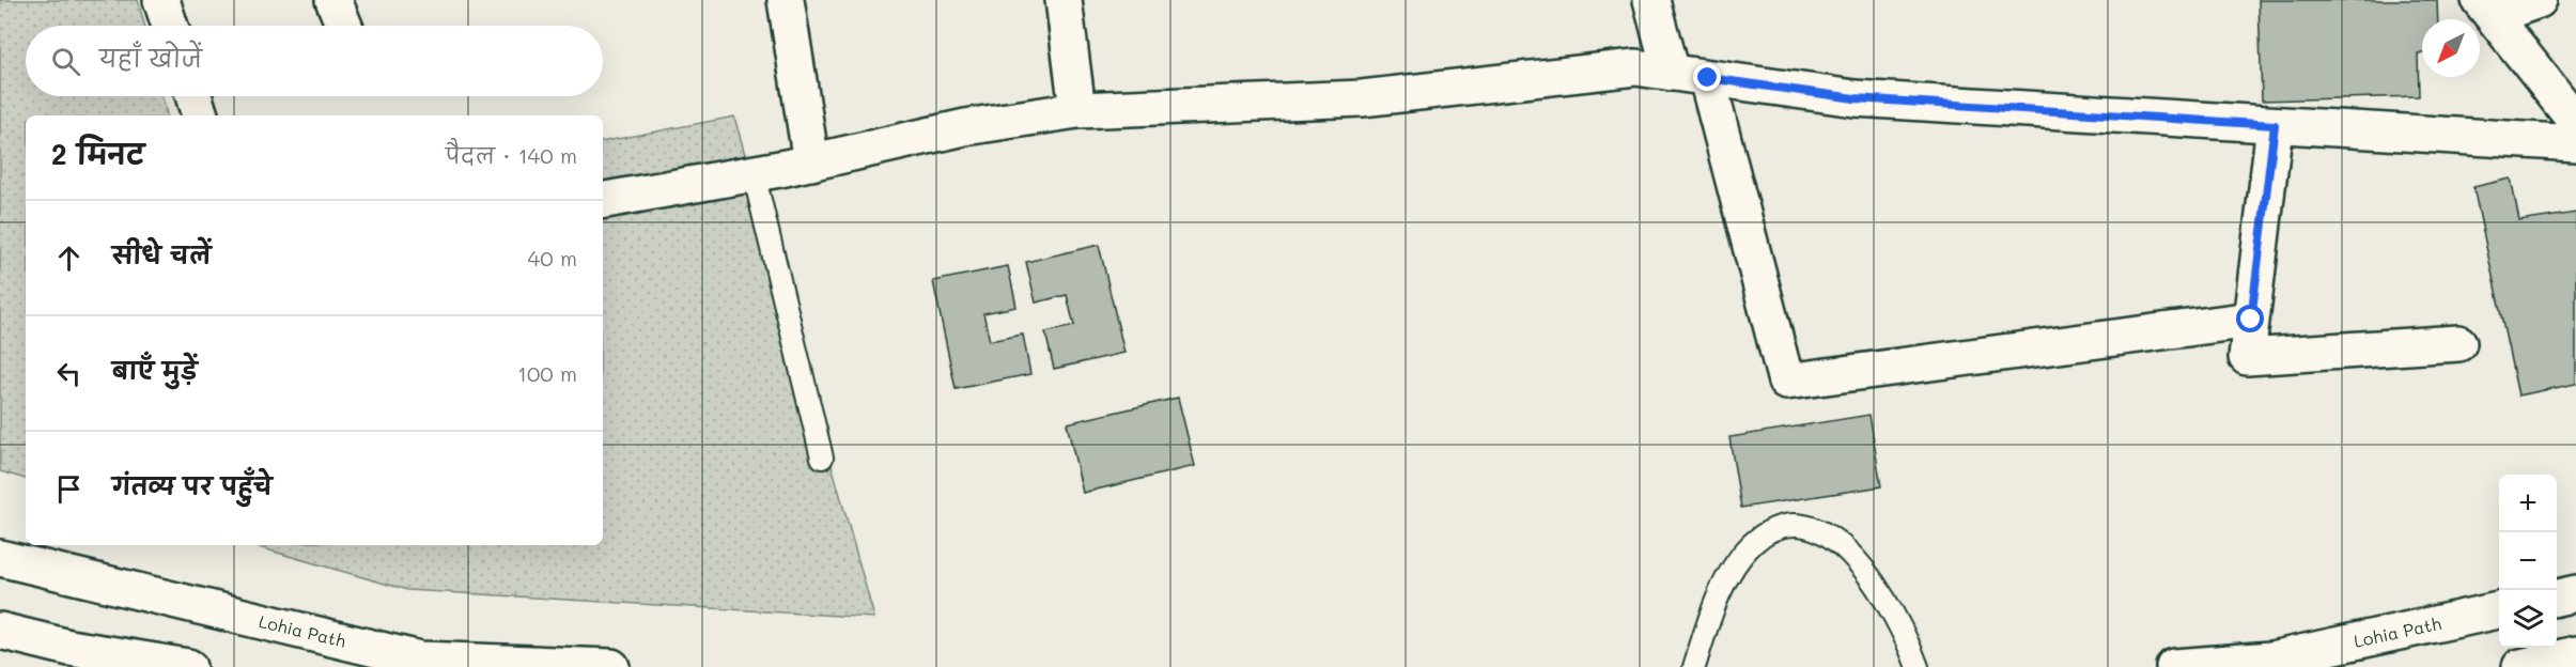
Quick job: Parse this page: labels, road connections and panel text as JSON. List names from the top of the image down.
{
  "streets": {
    "street": ["Lohia Path"]
  },
  "north": "bottom left",
  "page": {
    "search": "यहाँ खोजें",
    "heading": ["2 मिनट", "पैदल · 140 m"],
    "list": [
      ["सीधे चलें", "40 m"],
      ["बाएँ मुड़ें", "100 m"],
      "गंतव्य पर पहुँचे"
    ],
    "map_buttons": ["+", "−"]
  }
}
